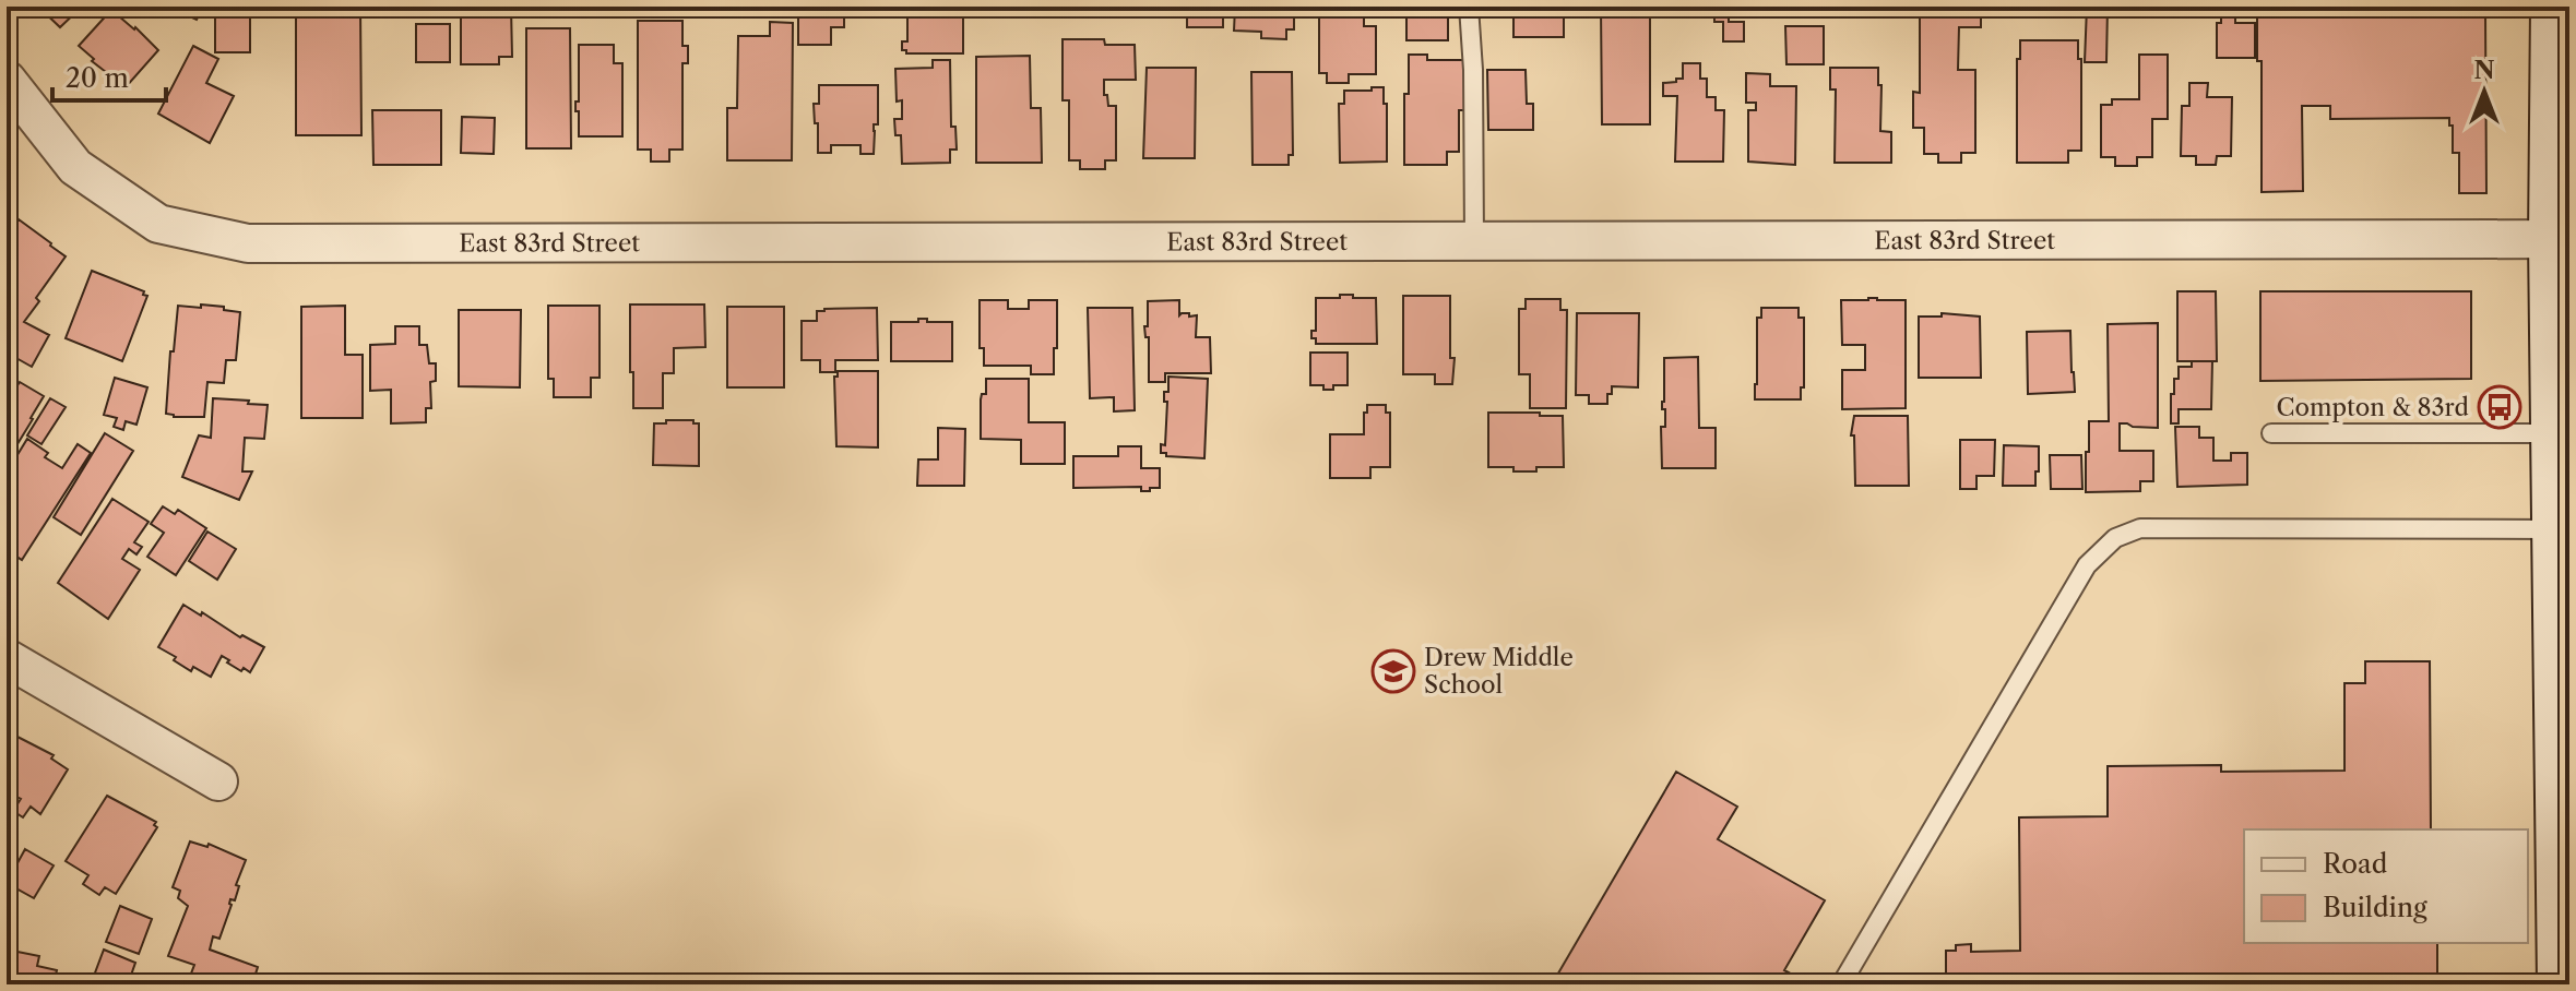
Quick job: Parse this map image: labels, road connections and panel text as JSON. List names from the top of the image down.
{
  "streets": {
    "street": ["East 83rd Street"]
  },
  "places": {
    "bus stop": ["Compton & 83rd"],
    "school or university": ["Drew Middle School"]
  },
  "legend": ["Road", "Building"],
  "scale_bar": "20 m",
  "north": "top"
}
